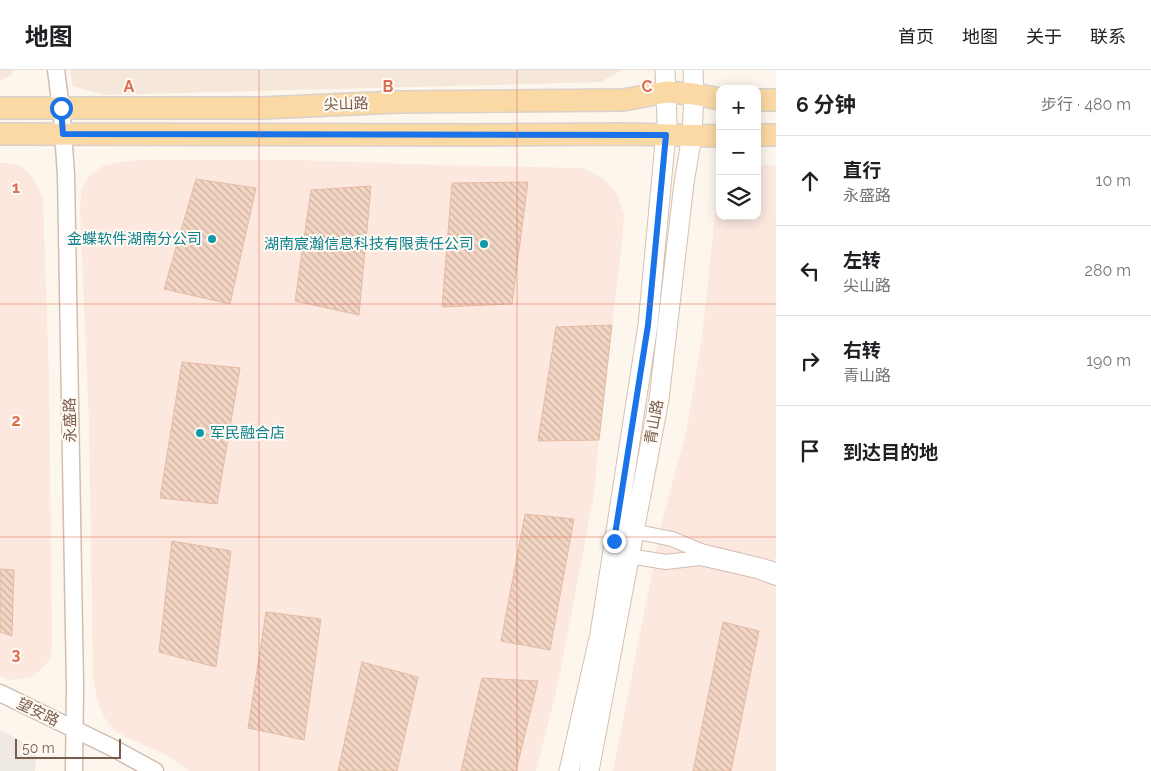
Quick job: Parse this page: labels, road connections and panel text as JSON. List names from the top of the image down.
{
  "streets": {
    "main road": ["尖山路", "青山路"],
    "street": ["永盛路", "望安路"]
  },
  "crossings": [
    ["尖山路", "永盛路"],
    ["尖山路", "青山路"],
    ["永盛路", "望安路"]
  ],
  "places": ["金蝶软件湖南分公司", "湖南宸瀚信息科技有限责任公司", "军民融合店"],
  "scale_bar": "50 m",
  "page": {
    "header": "地图",
    "nav": [
      "首页",
      "地图",
      "关于",
      "联系"
    ],
    "heading": ["6 分钟", "步行 · 480 m"],
    "map_buttons": ["+", "−"],
    "list": [
      ["直行", "永盛路", "10 m"],
      ["左转", "尖山路", "280 m"],
      ["右转", "青山路", "190 m"],
      "到达目的地"
    ],
    "scale": "50 m"
  },
  "grid": {
    "columns": ["A", "B", "C"],
    "rows": ["1", "2", "3"]
  }
}
